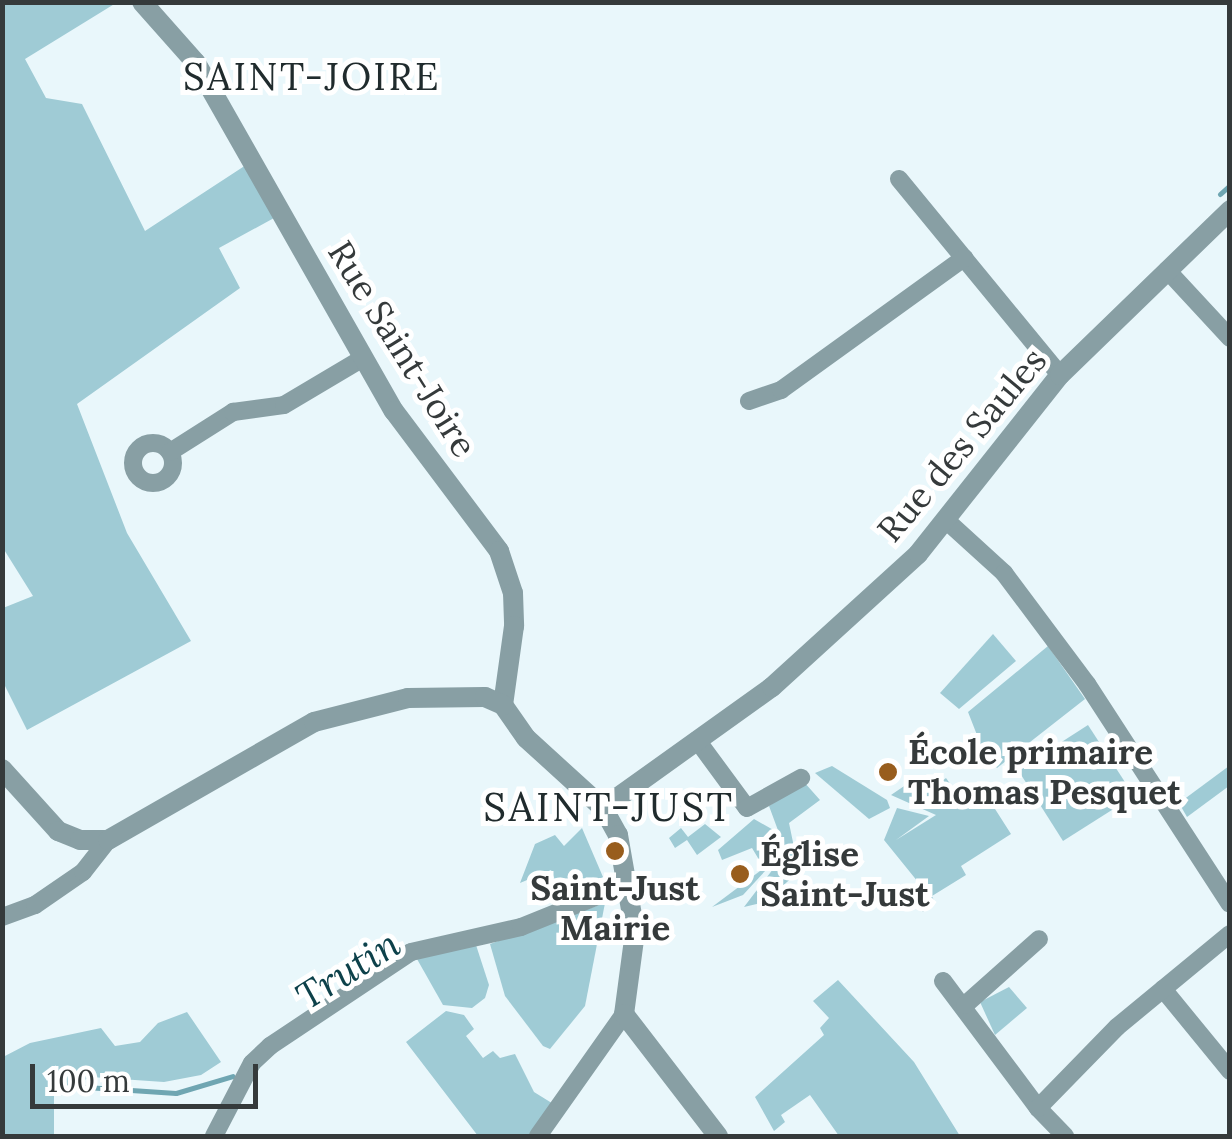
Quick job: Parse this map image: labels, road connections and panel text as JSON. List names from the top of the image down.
{
  "streets": {
    "street": ["Rue Saint-Joire", "Rue des Saules"]
  },
  "districts": ["SAINT-JOIRE", "SAINT-JUST"],
  "water": ["Trutin"],
  "places": ["École primaire Thomas Pesquet", "Saint-Just Mairie", "Église Saint-Just"],
  "scale_bar": "100 m"
}
